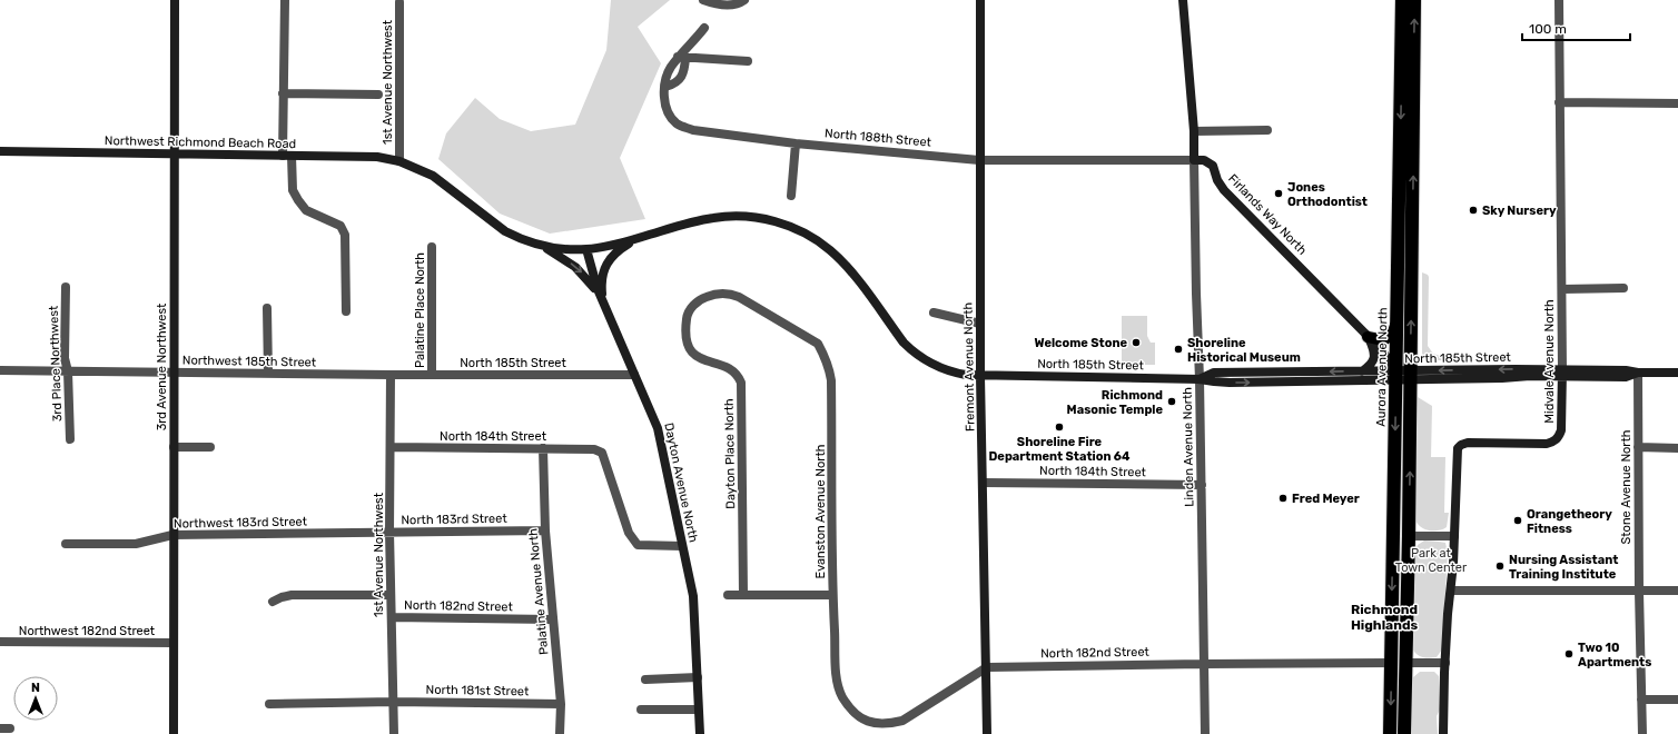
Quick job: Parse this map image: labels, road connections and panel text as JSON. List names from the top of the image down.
{
  "streets": {
    "highway": ["Aurora Avenue North"],
    "street": [
      "1st Avenue Northwest",
      "North 188th Street",
      "Northwest Richmond Beach Road",
      "Firlands Way North",
      "Palatine Place North",
      "North 185th Street",
      "Northwest 185th Street",
      "Midvale Avenue North",
      "3rd Place Northwest",
      "3rd Avenue Northwest",
      "Fremont Avenue North",
      "North 184th Street",
      "Linden Avenue North",
      "Dayton Place North",
      "Dayton Avenue North",
      "Stone Avenue North",
      "Evanston Avenue North",
      "North 183rd Street",
      "Northwest 183rd Street",
      "Palatine Avenue North",
      "North 182nd Street",
      "Northwest 182nd Street",
      "North 181st Street"
    ]
  },
  "crossings": [
    ["1st Avenue Northwest", "Northwest Richmond Beach Road"],
    ["1st Avenue Northwest", "North 185th Street"],
    ["1st Avenue Northwest", "Northwest 185th Street"],
    ["1st Avenue Northwest", "North 184th Street"],
    ["1st Avenue Northwest", "North 183rd Street"],
    ["1st Avenue Northwest", "Northwest 183rd Street"],
    ["1st Avenue Northwest", "North 182nd Street"],
    ["1st Avenue Northwest", "North 181st Street"],
    ["North 188th Street", "Firlands Way North"],
    ["North 188th Street", "Fremont Avenue North"],
    ["North 188th Street", "Linden Avenue North"],
    ["Northwest Richmond Beach Road", "3rd Avenue Northwest"],
    ["Firlands Way North", "North 185th Street"],
    ["Firlands Way North", "Aurora Avenue North"],
    ["Firlands Way North", "Linden Avenue North"],
    ["Palatine Place North", "North 185th Street"],
    ["North 185th Street", "Northwest 185th Street"],
    ["North 185th Street", "Midvale Avenue North"],
    ["North 185th Street", "Fremont Avenue North"],
    ["North 185th Street", "Aurora Avenue North"],
    ["North 185th Street", "Linden Avenue North"],
    ["North 185th Street", "Dayton Avenue North"],
    ["North 185th Street", "Stone Avenue North"],
    ["Northwest 185th Street", "3rd Place Northwest"],
    ["Northwest 185th Street", "3rd Avenue Northwest"],
    ["3rd Avenue Northwest", "Northwest 183rd Street"],
    ["3rd Avenue Northwest", "Northwest 182nd Street"],
    ["Fremont Avenue North", "North 184th Street"],
    ["Fremont Avenue North", "Evanston Avenue North"],
    ["Fremont Avenue North", "North 182nd Street"],
    ["Aurora Avenue North", "North 182nd Street"],
    ["North 184th Street", "Linden Avenue North"],
    ["North 184th Street", "Dayton Avenue North"],
    ["North 184th Street", "Palatine Avenue North"],
    ["Linden Avenue North", "North 182nd Street"],
    ["Dayton Place North", "Evanston Avenue North"],
    ["Evanston Avenue North", "North 182nd Street"],
    ["North 183rd Street", "Northwest 183rd Street"],
    ["North 183rd Street", "Palatine Avenue North"],
    ["Palatine Avenue North", "North 182nd Street"],
    ["Palatine Avenue North", "North 181st Street"]
  ],
  "districts": ["Richmond Highlands"],
  "parks": ["Park at Town Center"],
  "places": [
    "Jones Orthodontist",
    "Sky Nursery",
    "Welcome Stone",
    "Shoreline Historical Museum",
    "Richmond Masonic Temple",
    "Shoreline Fire Department Station 64",
    "Fred Meyer",
    "Orangetheory Fitness",
    "Nursing Assistant Training Institute",
    "Two 10 Apartments"
  ],
  "scale_bar": "100 m",
  "north": "top"
}
